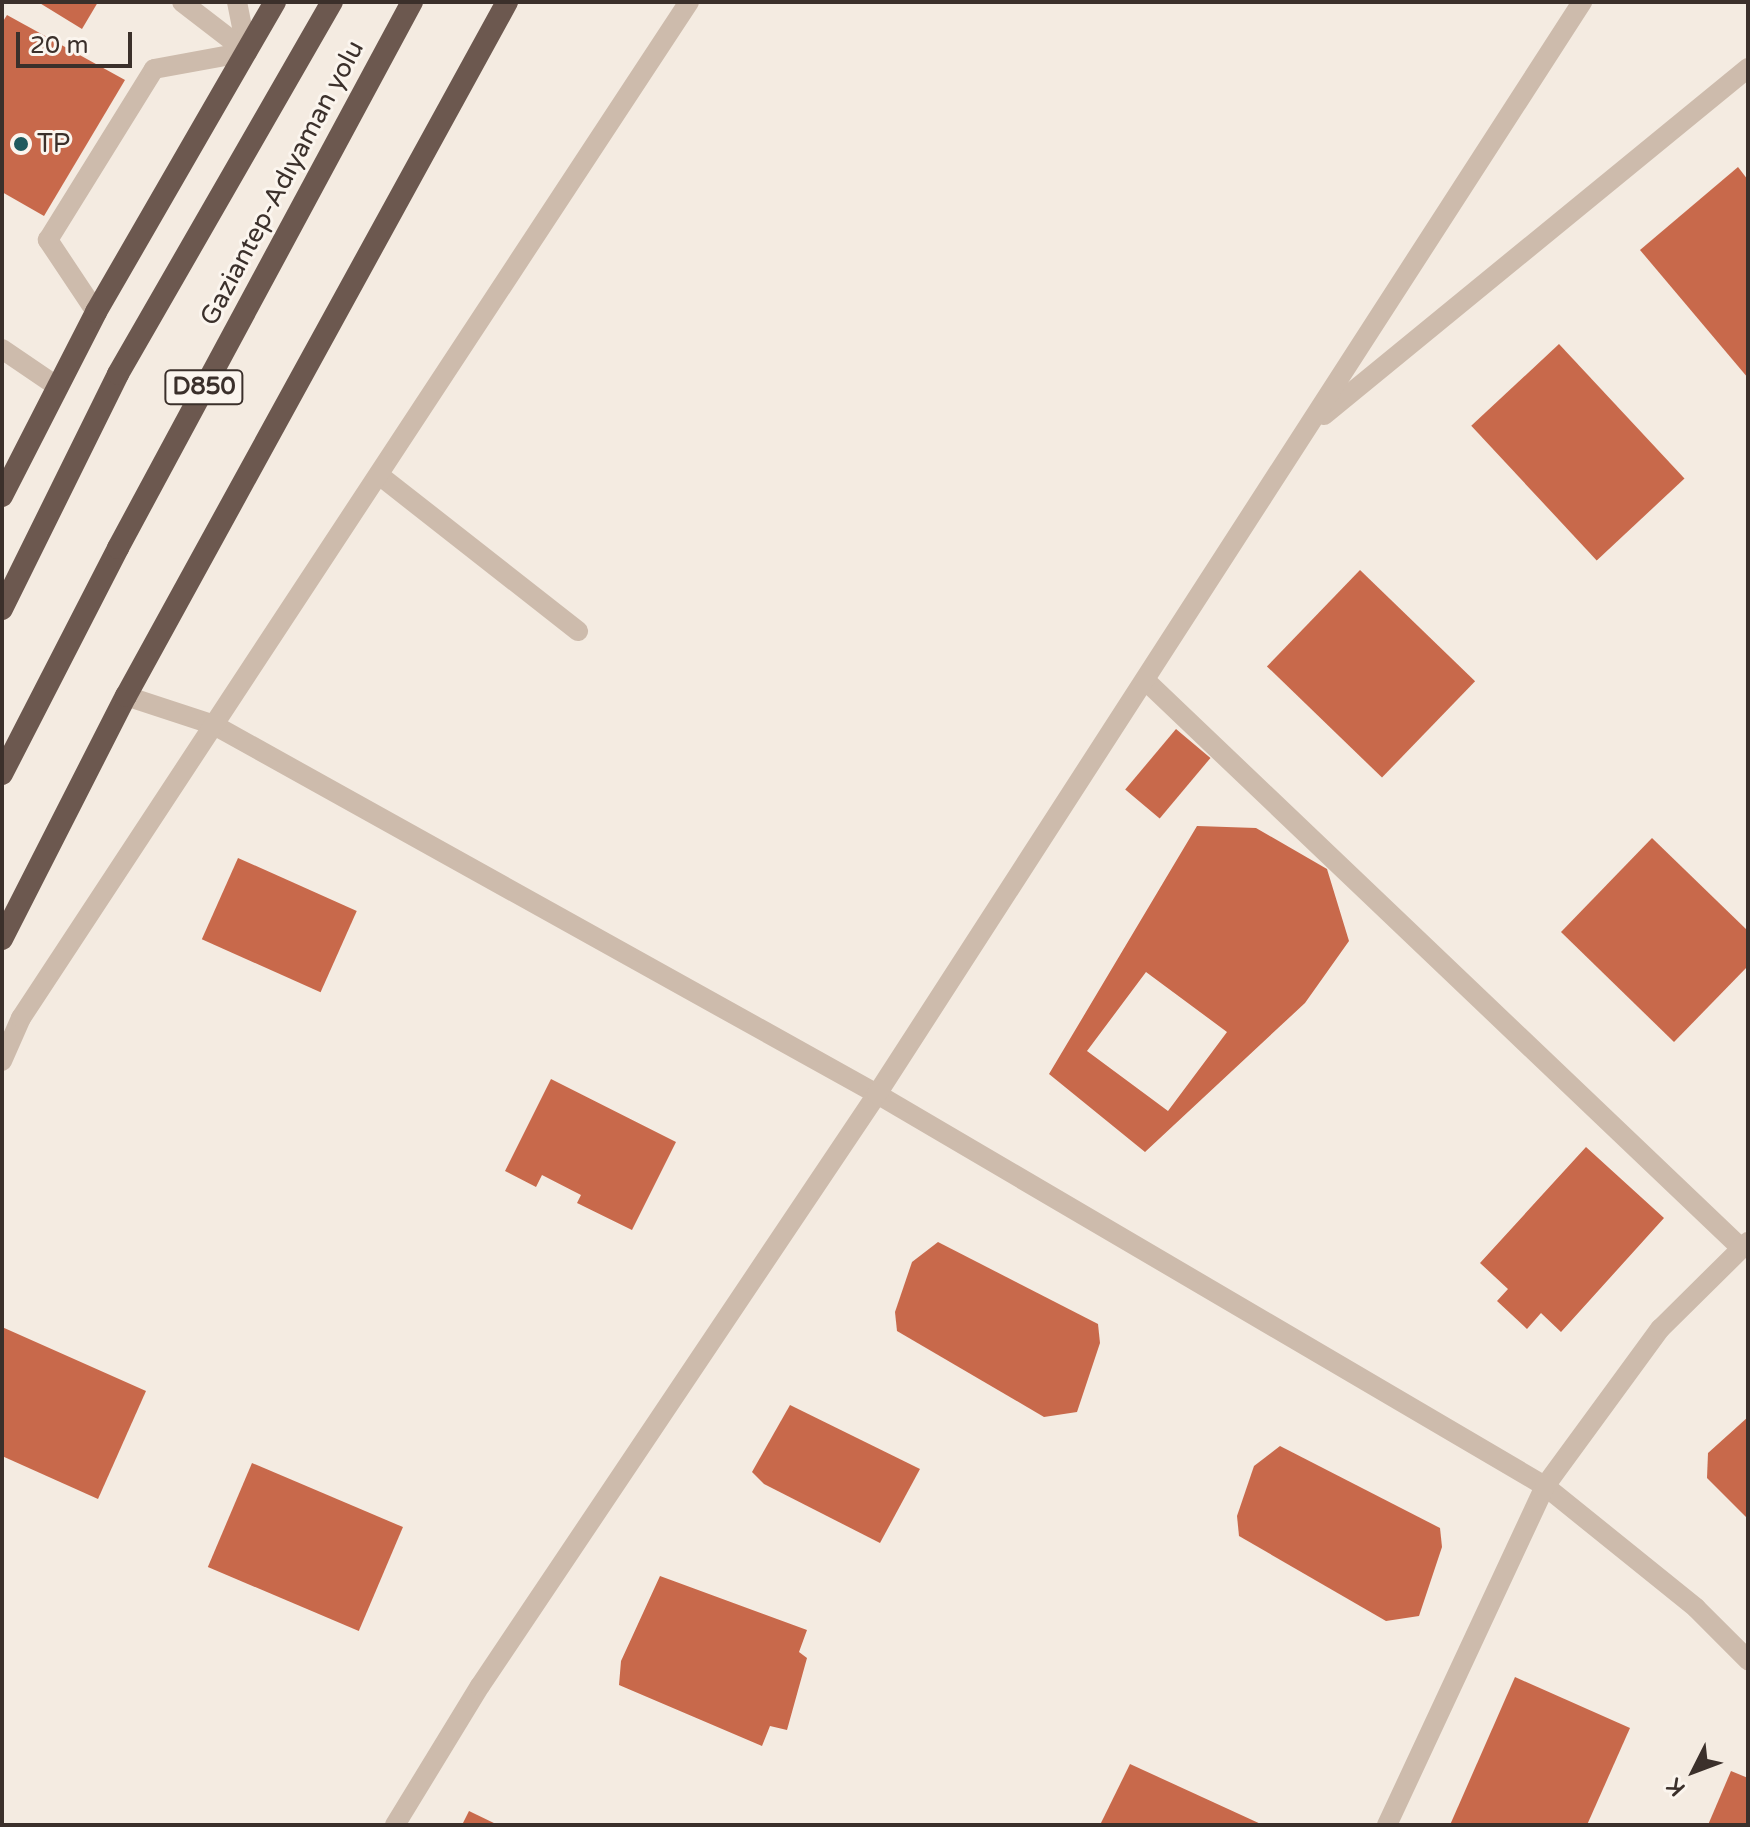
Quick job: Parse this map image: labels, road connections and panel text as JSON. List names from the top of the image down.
{
  "streets": {
    "highway": ["Gaziantep-Adıyaman yolu", "D850"]
  },
  "places": ["TP"],
  "scale_bar": "20 m",
  "north": "bottom left"
}
